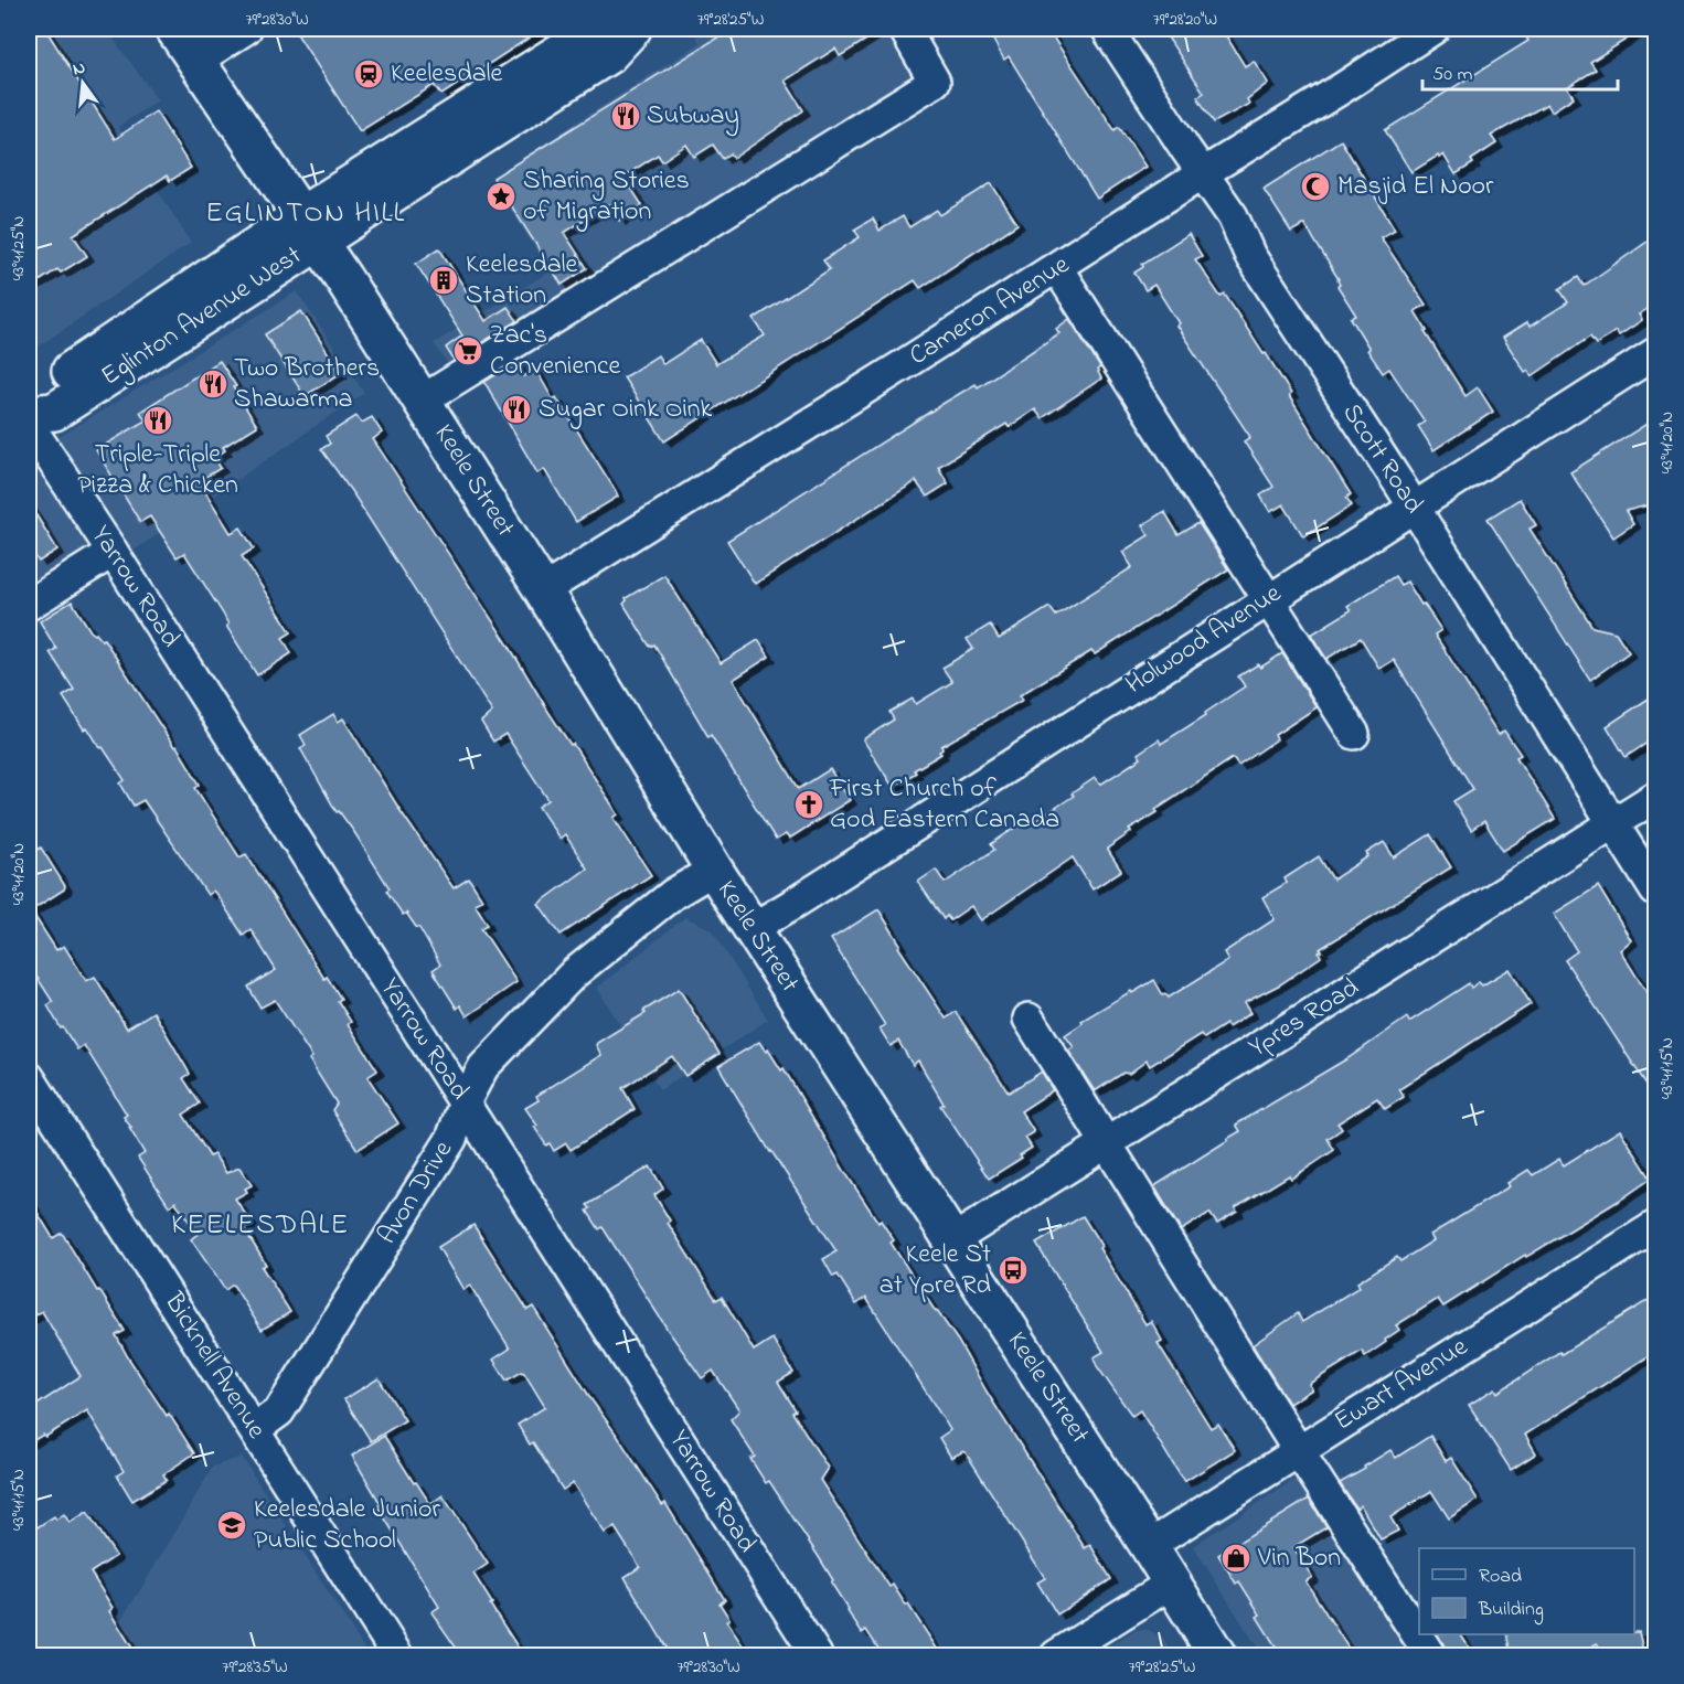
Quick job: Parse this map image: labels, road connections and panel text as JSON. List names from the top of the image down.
{
  "streets": {
    "main road": ["Eglinton Avenue West", "Keele Street"],
    "street": [
      "Cameron Avenue",
      "Scott Road",
      "Yarrow Road",
      "Holwood Avenue",
      "Ypres Road",
      "Avon Drive",
      "Bicknell Avenue",
      "Ewart Avenue"
    ]
  },
  "crossings": [
    ["Cameron Avenue", "Scott Road"],
    ["Cameron Avenue", "Keele Street"],
    ["Eglinton Avenue West", "Keele Street"],
    ["Scott Road", "Holwood Avenue"],
    ["Scott Road", "Ypres Road"],
    ["Keele Street", "Holwood Avenue"],
    ["Keele Street", "Ypres Road"],
    ["Keele Street", "Avon Drive"],
    ["Keele Street", "Ewart Avenue"],
    ["Yarrow Road", "Avon Drive"],
    ["Avon Drive", "Bicknell Avenue"]
  ],
  "districts": ["EGLINTON HILL", "KEELESDALE"],
  "places": {
    "station": ["Keelesdale"],
    "restaurant": [
      "Subway",
      "Two Brothers Shawarma",
      "Sugar Oink Oink",
      "Triple-Triple Pizza & Chicken"
    ],
    "mosque": ["Masjid El Noor"],
    "place": ["Sharing Stories of Migration"],
    "building": ["Keelesdale Station"],
    "supermarket": ["Zac's Convenience"],
    "church": ["First Church of God Eastern Canada"],
    "bus stop": ["Keele St at Ypre Rd"],
    "school or university": ["Keelesdale Junior Public School"],
    "shop": ["Vin Bon"]
  },
  "legend": ["Road", "Building"],
  "scale_bar": "50 m",
  "north": "top",
  "coordinates": [
    "79°28'30\"W",
    "79°28'25\"W",
    "79°28'20\"W",
    "43°41'25\"N",
    "43°41'20\"N",
    "43°41'15\"N",
    "79°28'35\"W"
  ]
}
